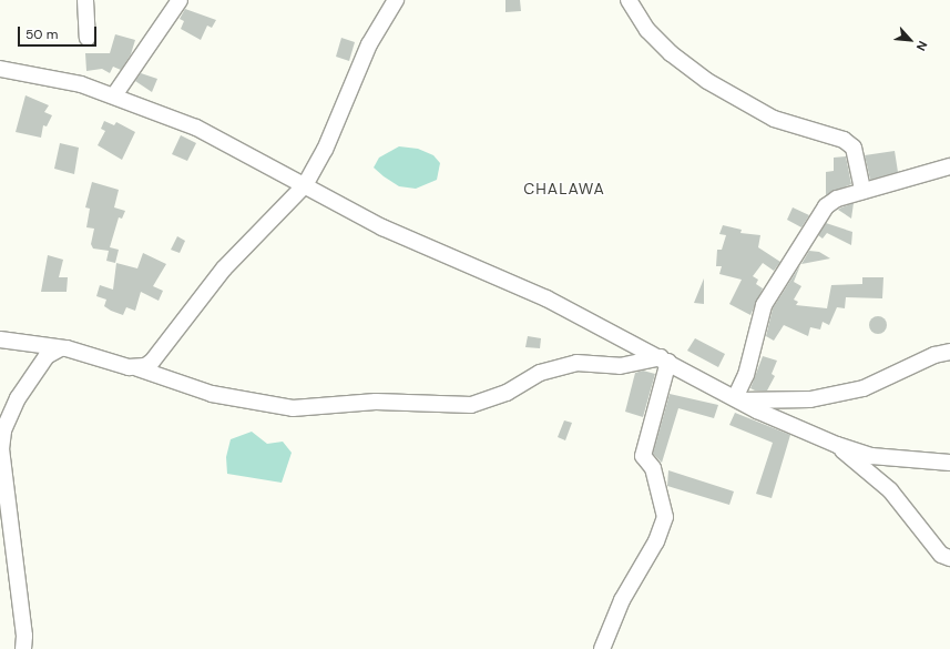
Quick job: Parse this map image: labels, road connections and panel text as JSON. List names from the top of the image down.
{
  "districts": ["CHALAWA"],
  "scale_bar": "50 m",
  "north": "bottom right"
}
